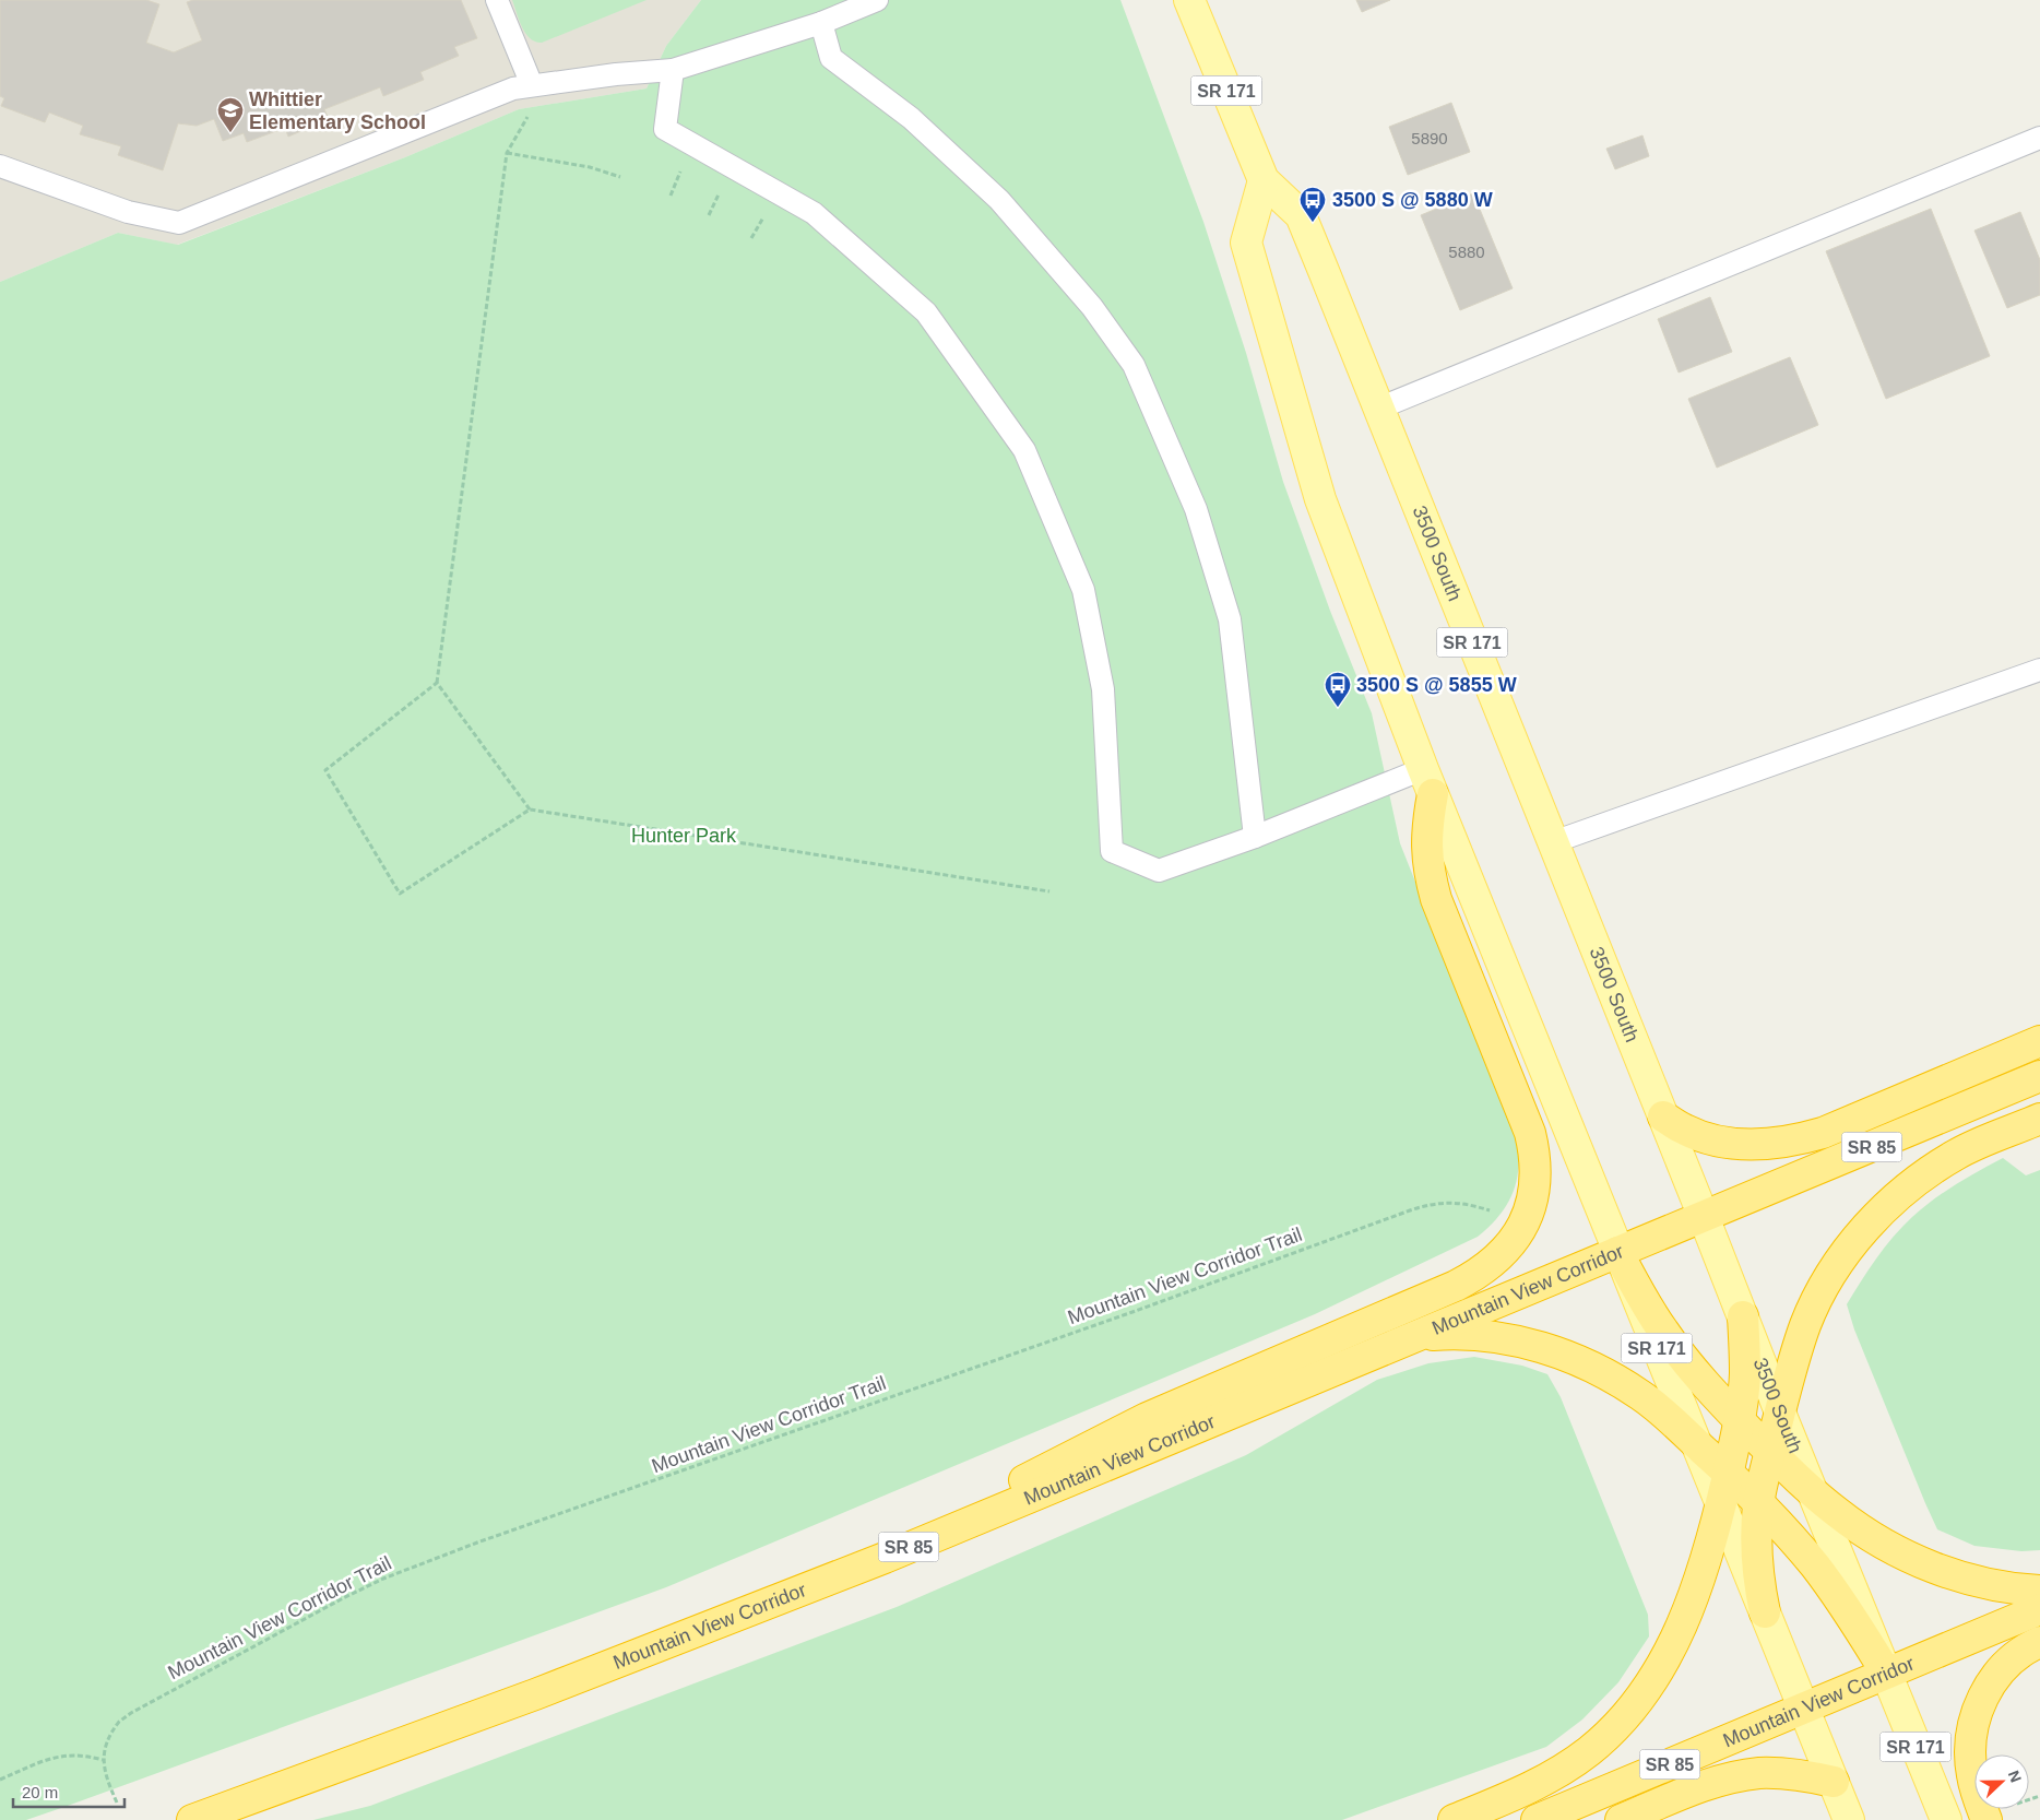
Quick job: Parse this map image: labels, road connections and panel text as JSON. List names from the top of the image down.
{
  "streets": {
    "highway": ["SR 85", "Mountain View Corridor"],
    "main road": ["SR 171", "3500 South"],
    "path": ["Mountain View Corridor Trail"]
  },
  "crossings": [
    ["SR 171", "3500 South"],
    ["SR 171", "Mountain View Corridor"],
    ["3500 South", "Mountain View Corridor"]
  ],
  "parks": ["Hunter Park"],
  "places": {
    "school or university": ["Whittier Elementary School"],
    "bus stop": ["3500 S @ 5880 W", "3500 S @ 5855 W"]
  },
  "house_numbers": ["5890", "5880"],
  "scale_bar": "20 m",
  "north": "right"
}
